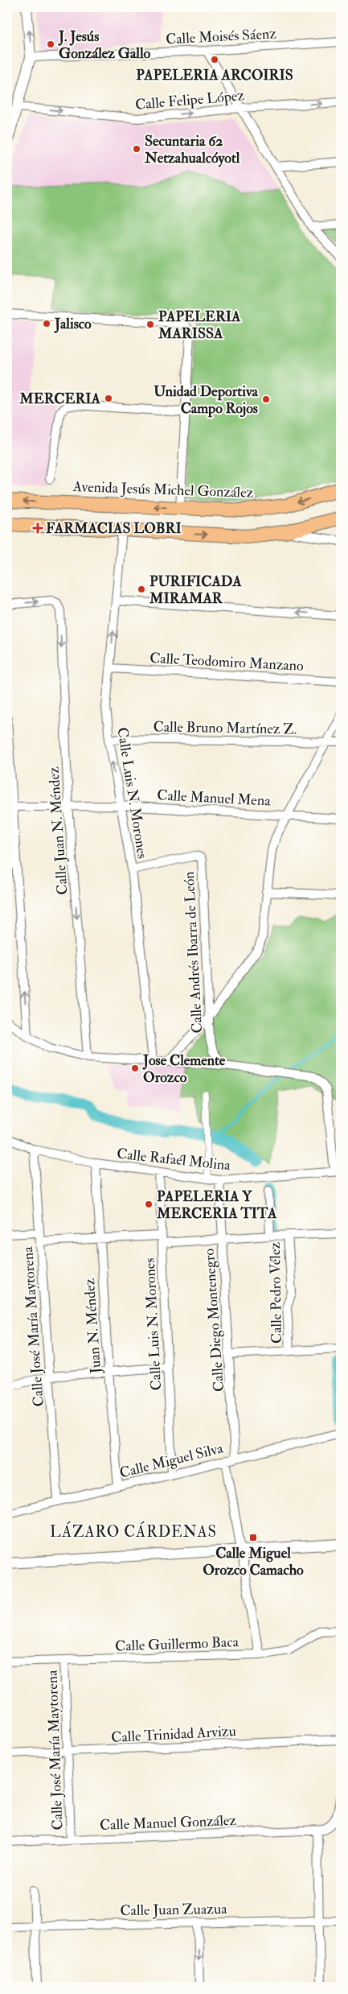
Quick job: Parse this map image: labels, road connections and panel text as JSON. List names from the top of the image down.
{
  "streets": {
    "main road": ["Avenida Jesús Michel González"],
    "street": [
      "Calle Moisés Sáenz",
      "Calle Felipe López",
      "Calle Teodomiro Manzano",
      "Calle Bruno Martínez Z.",
      "Calle Luis N. Morones",
      "Calle Manuel Mena",
      "Calle Juan N. Méndez",
      "Calle Andrés Ibarra de León",
      "Calle Rafaél Molina",
      "Calle Pedro Vélez",
      "Calle Diego Montenegro",
      "Juan N. Méndez",
      "Calle José María Maytorena",
      "Calle Miguel Silva",
      "Calle Guillermo Baca",
      "Calle Trinidad Arvizu",
      "Calle Manuel González",
      "Calle Juan Zuazua"
    ]
  },
  "crossings": [
    ["Calle Teodomiro Manzano", "Calle Luis N. Morones"],
    ["Calle Bruno Martínez Z.", "Calle Luis N. Morones"],
    ["Calle Luis N. Morones", "Calle Manuel Mena"],
    ["Calle Luis N. Morones", "Calle Andrés Ibarra de León"],
    ["Calle Luis N. Morones", "Calle Rafaél Molina"],
    ["Calle Luis N. Morones", "Calle Miguel Silva"],
    ["Calle Manuel Mena", "Calle Juan N. Méndez"],
    ["Calle Rafaél Molina", "Calle Diego Montenegro"],
    ["Calle Rafaél Molina", "Juan N. Méndez"],
    ["Calle Rafaél Molina", "Calle José María Maytorena"],
    ["Calle Diego Montenegro", "Calle Miguel Silva"],
    ["Calle Diego Montenegro", "Calle Guillermo Baca"],
    ["Juan N. Méndez", "Calle Miguel Silva"],
    ["Calle José María Maytorena", "Calle Miguel Silva"],
    ["Calle José María Maytorena", "Calle Guillermo Baca"],
    ["Calle José María Maytorena", "Calle Trinidad Arvizu"],
    ["Calle José María Maytorena", "Calle Manuel González"]
  ],
  "one_way": ["Calle Felipe López"],
  "districts": ["LÁZARO CÁRDENAS"],
  "places": {
    "other": [
      "J. Jesús González Gallo",
      "PAPELERIA ARCOIRIS",
      "Secuntaria 62 Netzahualcóyotl",
      "Jalisco",
      "PAPELERIA MARISSA",
      "MERCERIA",
      "Unidad Deportiva Campo Rojos",
      "PURIFICADA MIRAMAR",
      "Jose Clemente Orozco",
      "PAPELERIA Y MERCERIA TITA"
    ],
    "health": ["FARMACIAS LOBRI"],
    "transit": ["Calle Miguel Orozco Camacho"]
  }
}
